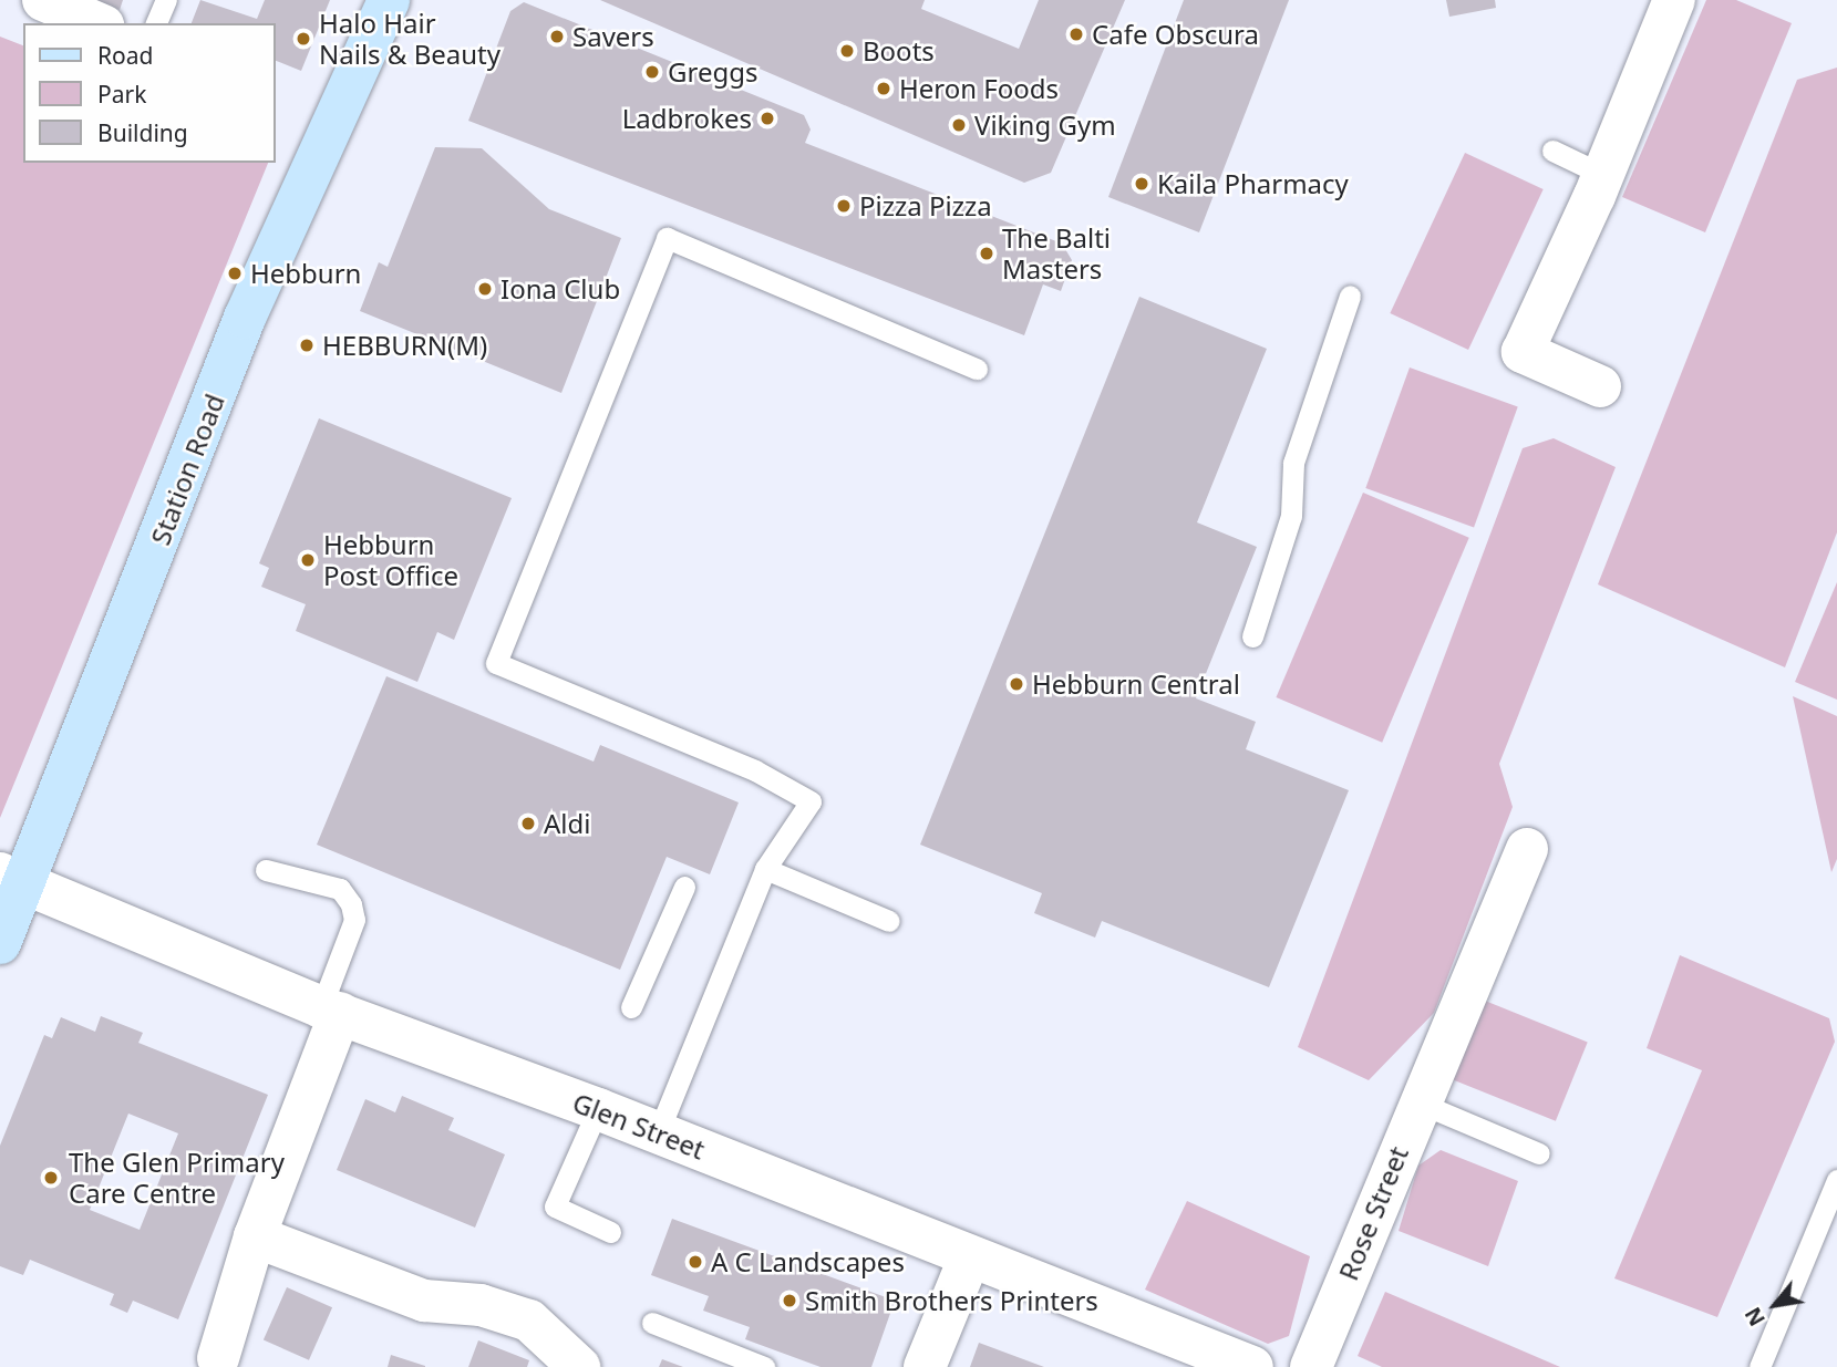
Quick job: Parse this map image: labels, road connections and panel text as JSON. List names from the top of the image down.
{
  "streets": {
    "main road": ["Station Road"],
    "street": ["Glen Street", "Rose Street"]
  },
  "crossings": [
    ["Station Road", "Glen Street"]
  ],
  "places": [
    "Cafe Obscura",
    "Savers",
    "Halo Hair Nails & Beauty",
    "Boots",
    "Greggs",
    "Heron Foods",
    "Ladbrokes",
    "Viking Gym",
    "Kaila Pharmacy",
    "Pizza Pizza",
    "The Balti Masters",
    "Hebburn",
    "Iona Club",
    "HEBBURN(M)",
    "Hebburn Post Office",
    "Hebburn Central",
    "Aldi",
    "The Glen Primary Care Centre",
    "A C Landscapes",
    "Smith Brothers Printers"
  ],
  "legend": ["Road", "Park", "Building"],
  "north": "bottom left"
}
